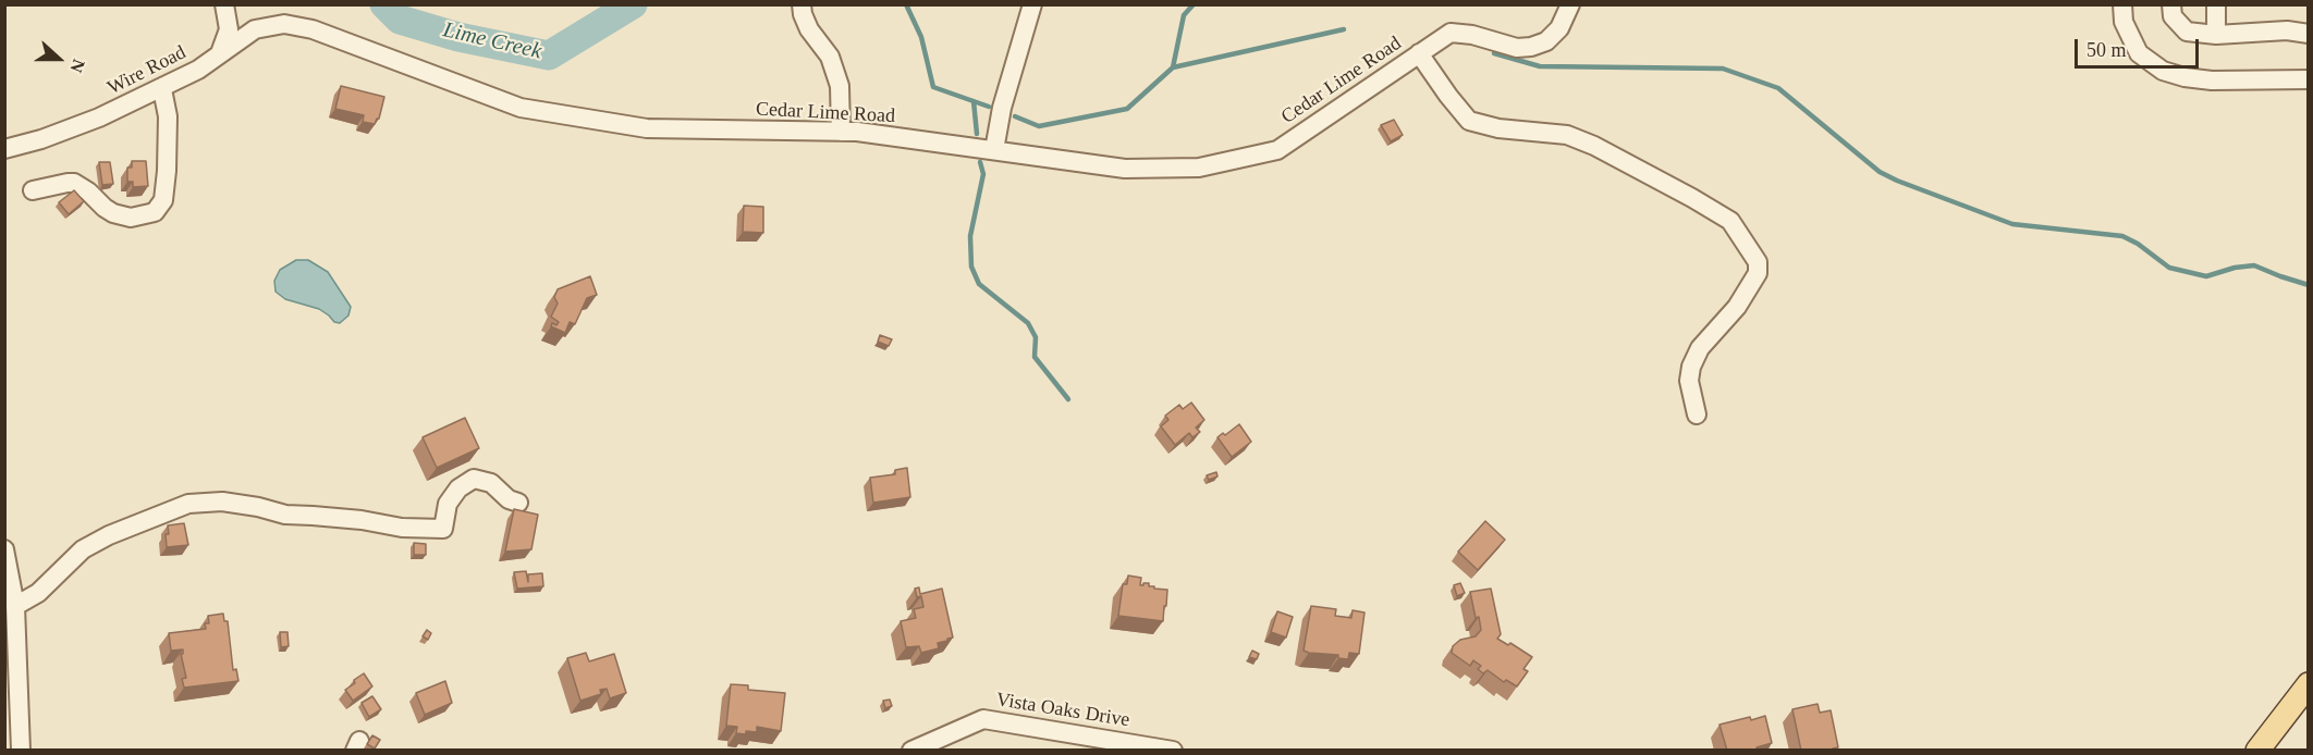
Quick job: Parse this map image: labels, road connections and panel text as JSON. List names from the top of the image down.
{
  "streets": {
    "street": ["Wire Road", "Cedar Lime Road", "Vista Oaks Drive"]
  },
  "crossings": [
    ["Wire Road", "Cedar Lime Road"]
  ],
  "water": ["Lime Creek"],
  "scale_bar": "50 m",
  "north": "right"
}
